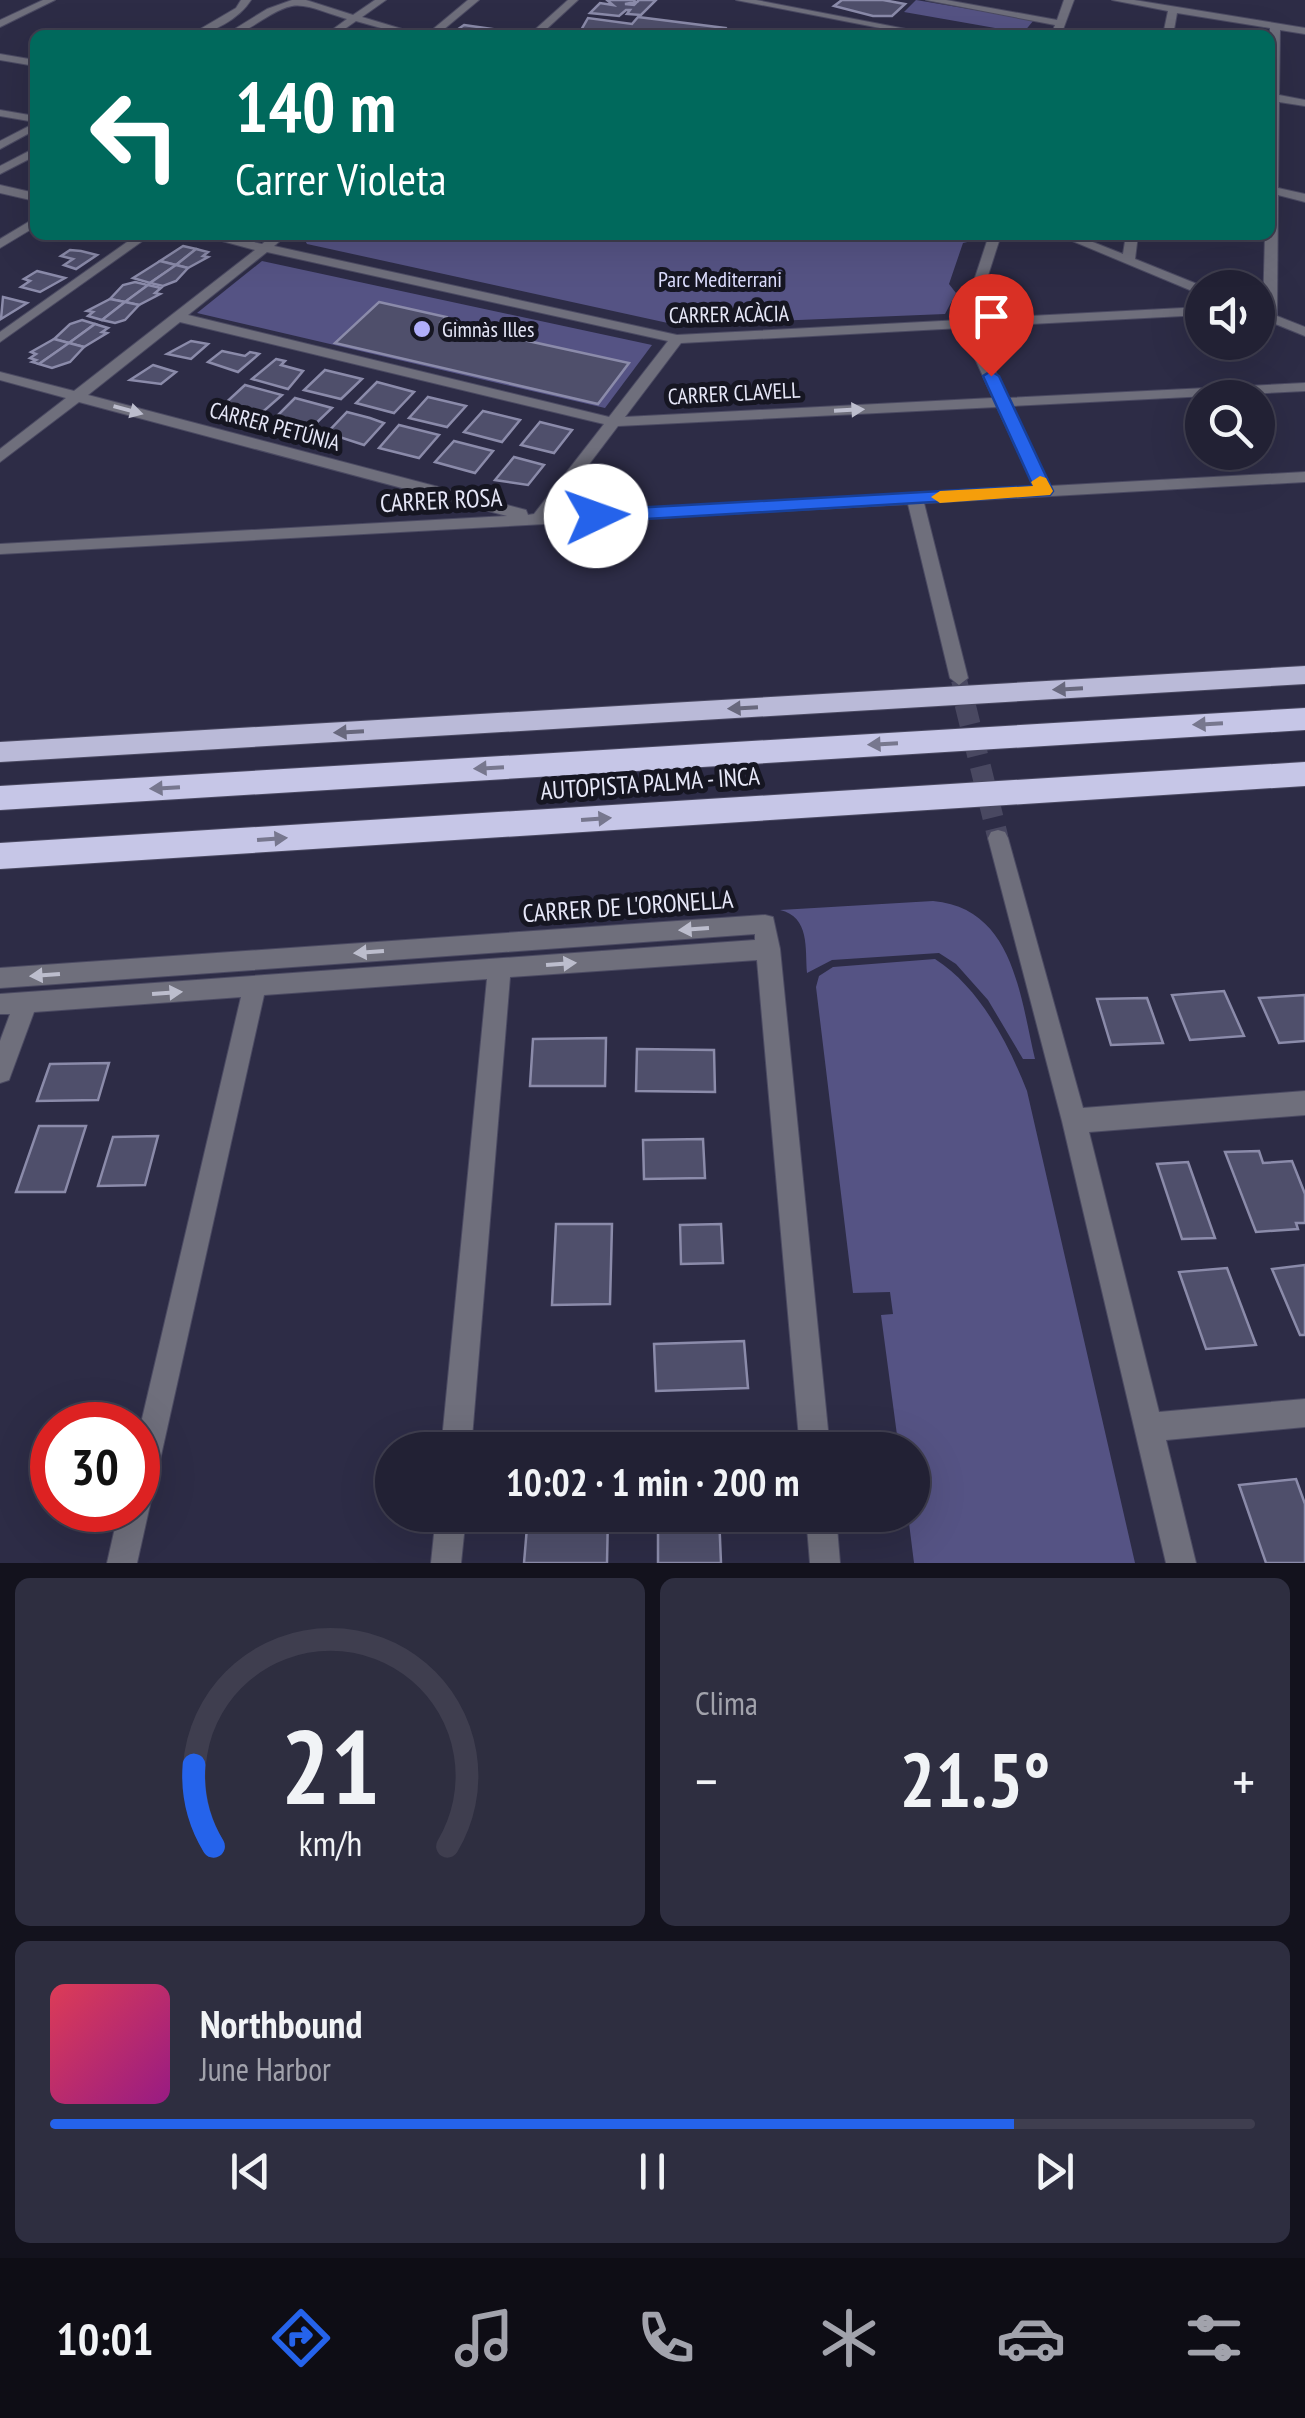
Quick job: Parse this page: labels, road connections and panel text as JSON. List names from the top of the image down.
{
  "streets": {
    "highway": ["AUTOPISTA PALMA - INCA"],
    "street": [
      "CARRER ACÀCIA",
      "CARRER CLAVELL",
      "CARRER PETÚNIA",
      "CARRER ROSA",
      "CARRER DE L'ORONELLA"
    ]
  },
  "crossings": [
    ["CARRER PETÚNIA", "CARRER ROSA"]
  ],
  "one_way": ["CARRER PETÚNIA"],
  "parks": ["Parc Mediterrani"],
  "places": ["Gimnàs Illes"],
  "page": {
    "turn": ["140 m", "Carrer Violeta"],
    "limit": "30",
    "trip": "10:02 · 1 min · 200 m",
    "tile": "Clima",
    "heat": ["−", "21.5°", "+"],
    "song": ["Northbound", "June Harbor"],
    "tabs": "10:01",
    "gauge": ["21", "km/h"]
  }
}
